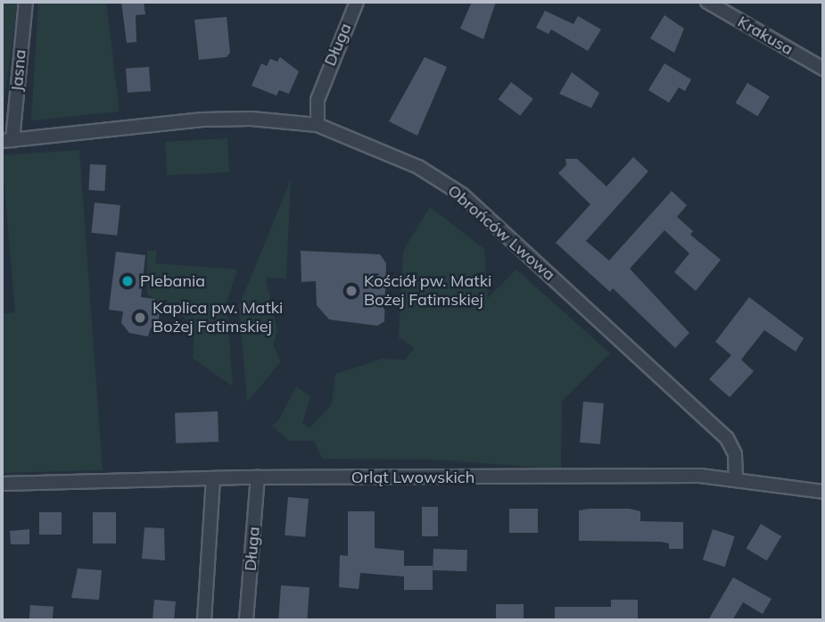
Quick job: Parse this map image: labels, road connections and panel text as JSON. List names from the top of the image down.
{
  "streets": {
    "street": [
      "Krakusa",
      "Długa",
      "Jasna",
      "Obrońców Lwowa",
      "Orląt Lwowskich"
    ]
  },
  "crossings": [
    ["Długa", "Obrońców Lwowa"],
    ["Długa", "Orląt Lwowskich"],
    ["Jasna", "Obrońców Lwowa"],
    ["Obrońców Lwowa", "Orląt Lwowskich"]
  ],
  "places": ["Plebania", "Kościół pw. Matki Bożej Fatimskiej", "Kaplica pw. Matki Bożej Fatimskiej"]
}
